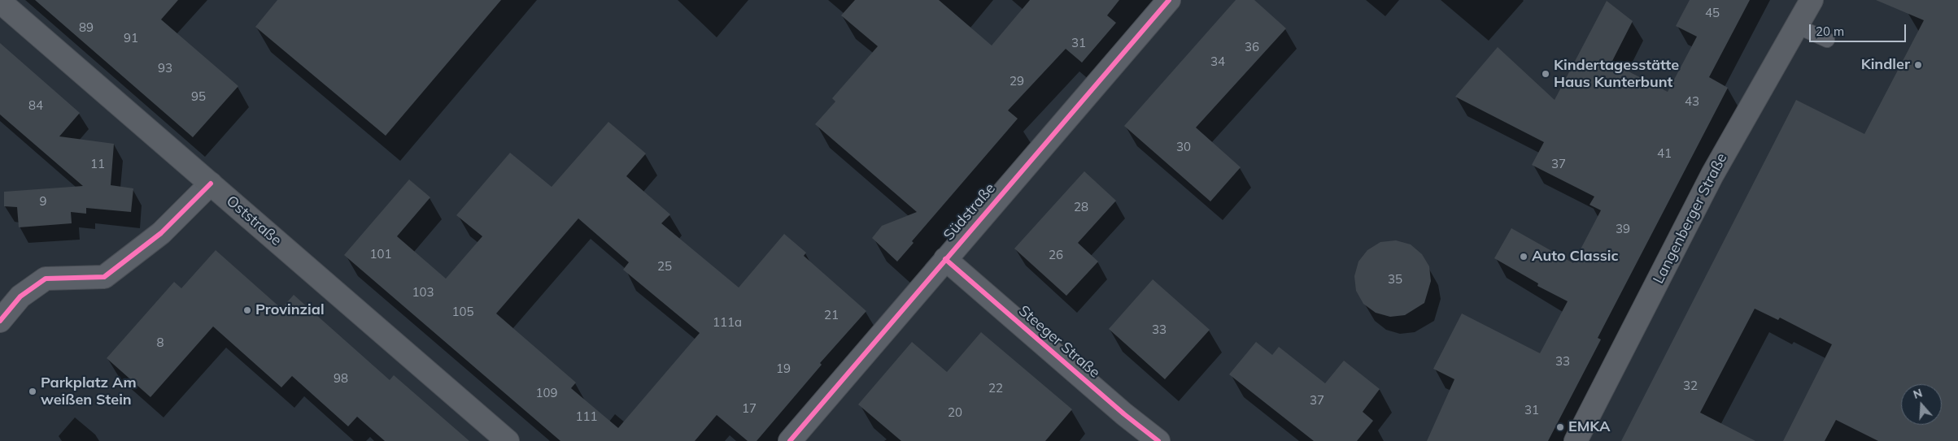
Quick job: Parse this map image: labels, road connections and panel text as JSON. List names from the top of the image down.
{
  "streets": {
    "main road": ["Langenberger Straße", "Oststraße"],
    "street": ["Südstraße", "Steeger Straße"]
  },
  "crossings": [
    ["Südstraße", "Steeger Straße"]
  ],
  "places": [
    "Kindler",
    "Kindertagesstätte Haus Kunterbunt",
    "Auto Classic",
    "Provinzial",
    "Parkplatz Am weißen Stein",
    "EMKA"
  ],
  "house_numbers": [
    "45",
    "89",
    "91",
    "31",
    "36",
    "34",
    "93",
    "29",
    "95",
    "43",
    "84",
    "30",
    "41",
    "11",
    "37",
    "9",
    "28",
    "39",
    "101",
    "26",
    "25",
    "35",
    "103",
    "105",
    "21",
    "111a",
    "33",
    "8",
    "33",
    "19",
    "98",
    "32",
    "22",
    "109",
    "37",
    "17",
    "31",
    "20",
    "111"
  ],
  "scale_bar": "20 m",
  "north": "top"
}
